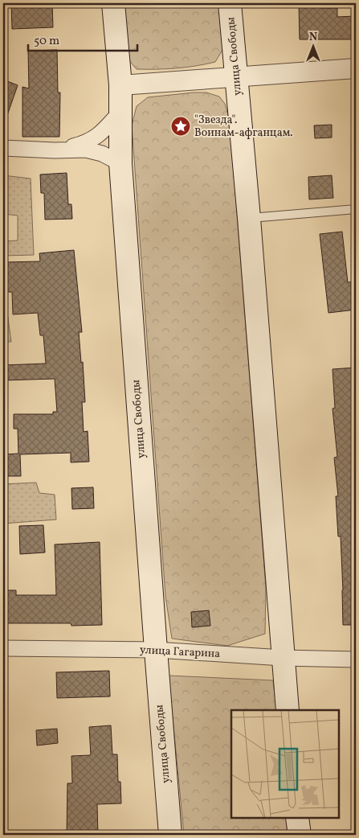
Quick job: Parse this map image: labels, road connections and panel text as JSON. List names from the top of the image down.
{
  "streets": {
    "main road": ["улица Свободы"],
    "street": ["улица Гагарина"]
  },
  "crossings": [
    ["улица Свободы", "улица Гагарина"]
  ],
  "places": {
    "place": ["\"Звезда\". Воинам-афганцам."]
  },
  "scale_bar": "50 m",
  "north": "top"
}
